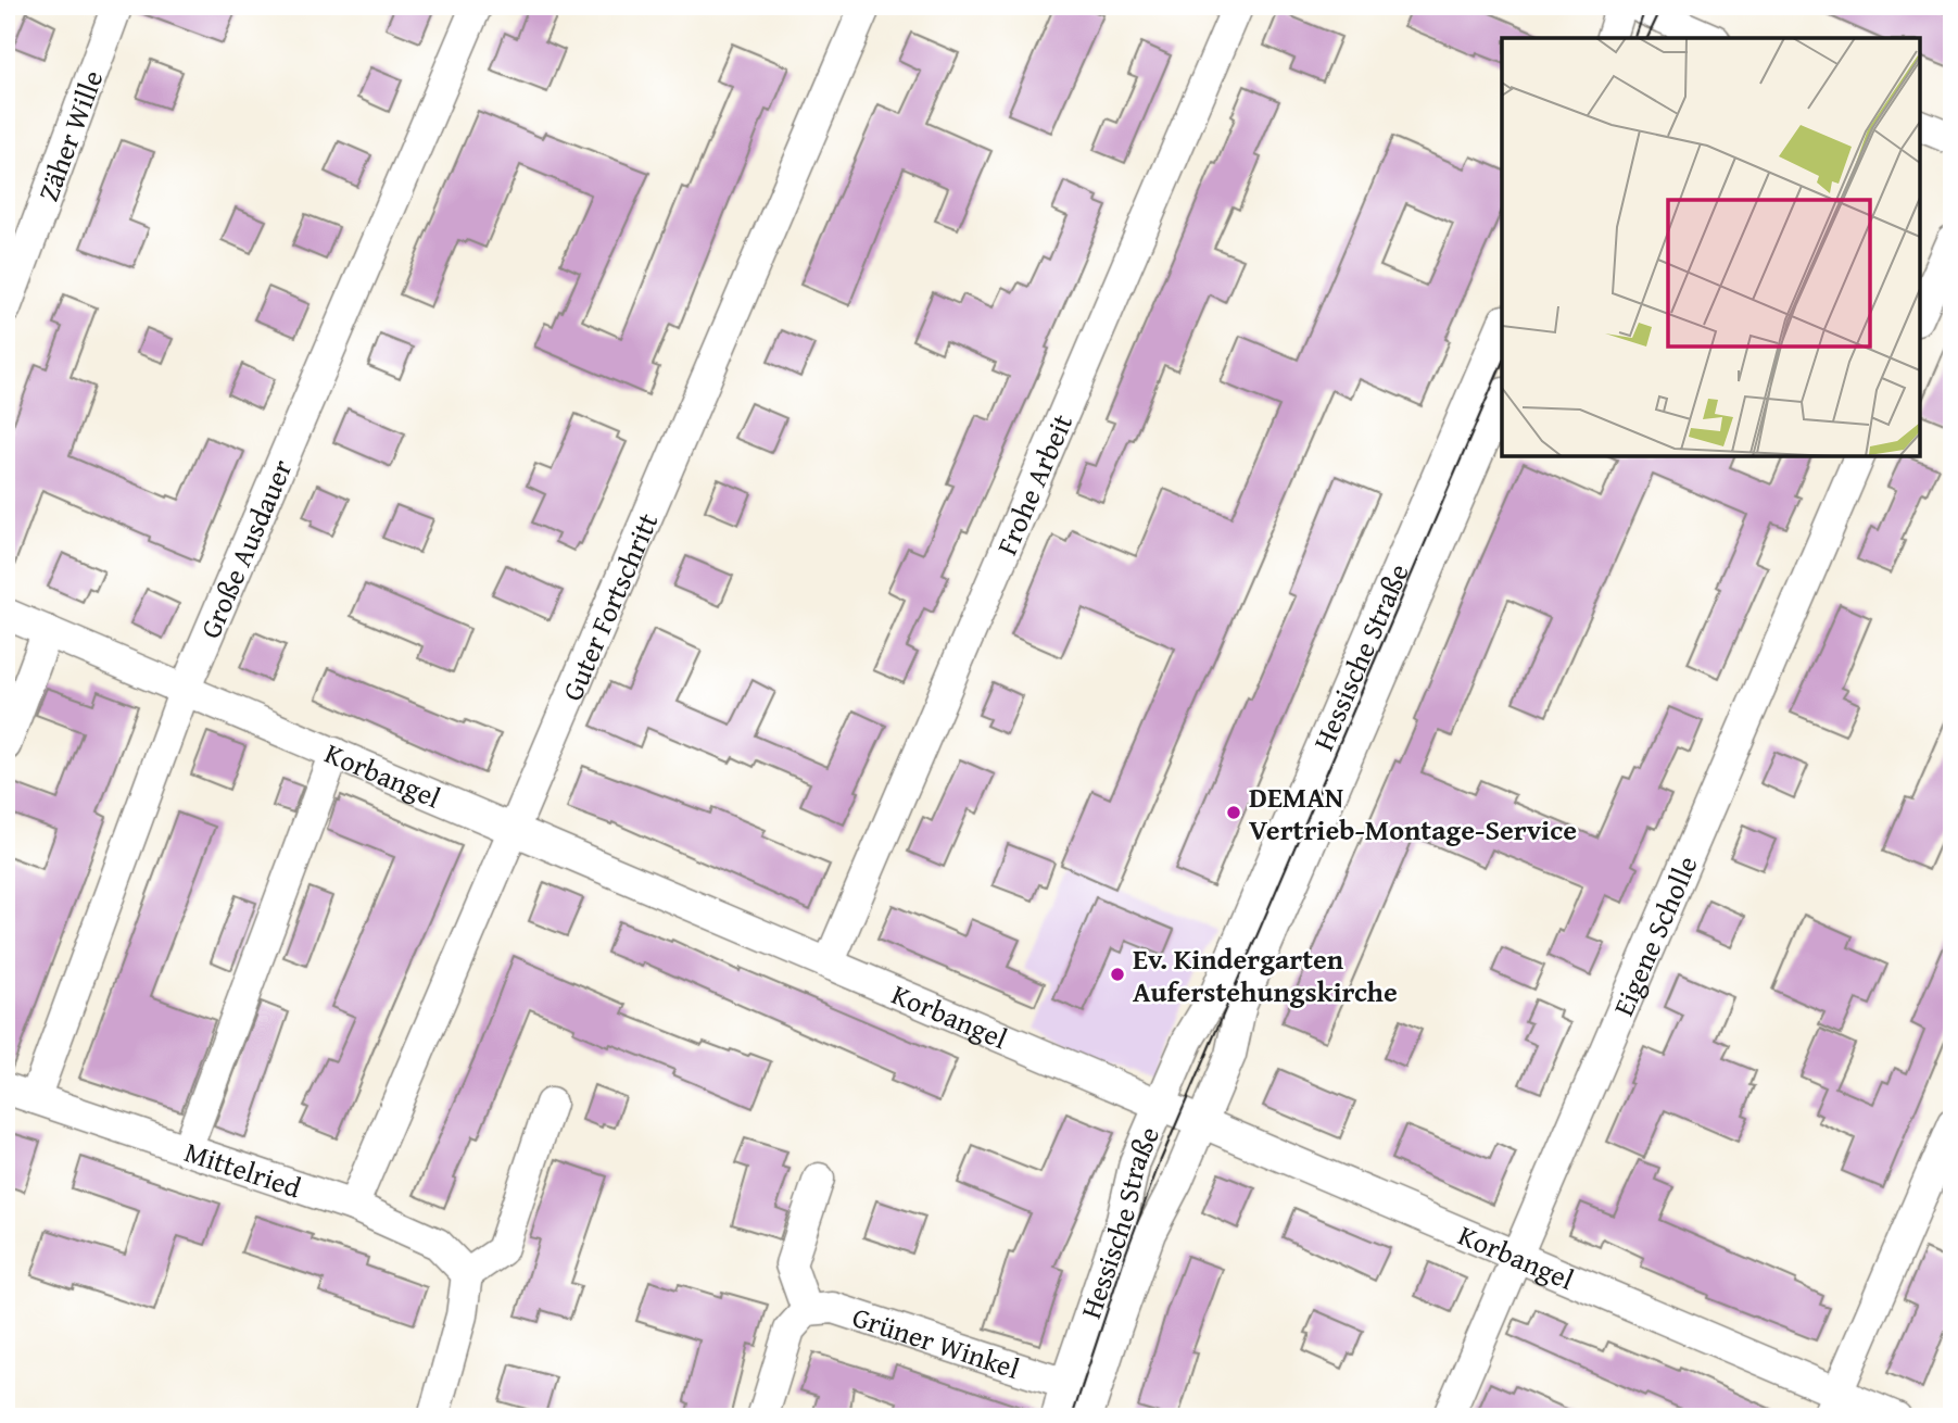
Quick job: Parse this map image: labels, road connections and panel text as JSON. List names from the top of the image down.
{
  "streets": {
    "street": [
      "Zäher Wille",
      "Frohe Arbeit",
      "Große Ausdauer",
      "Guter Fortschritt",
      "Hessische Straße",
      "Korbangel",
      "Eigene Scholle",
      "Mittelried",
      "Grüner Winkel"
    ]
  },
  "crossings": [
    ["Frohe Arbeit", "Korbangel"],
    ["Große Ausdauer", "Korbangel"],
    ["Große Ausdauer", "Mittelried"],
    ["Guter Fortschritt", "Korbangel"],
    ["Guter Fortschritt", "Mittelried"],
    ["Hessische Straße", "Korbangel"],
    ["Hessische Straße", "Grüner Winkel"],
    ["Korbangel", "Eigene Scholle"]
  ],
  "places": ["DEMAN Vertrieb-Montage-Service", "Ev. Kindergarten Auferstehungskirche"]
}
